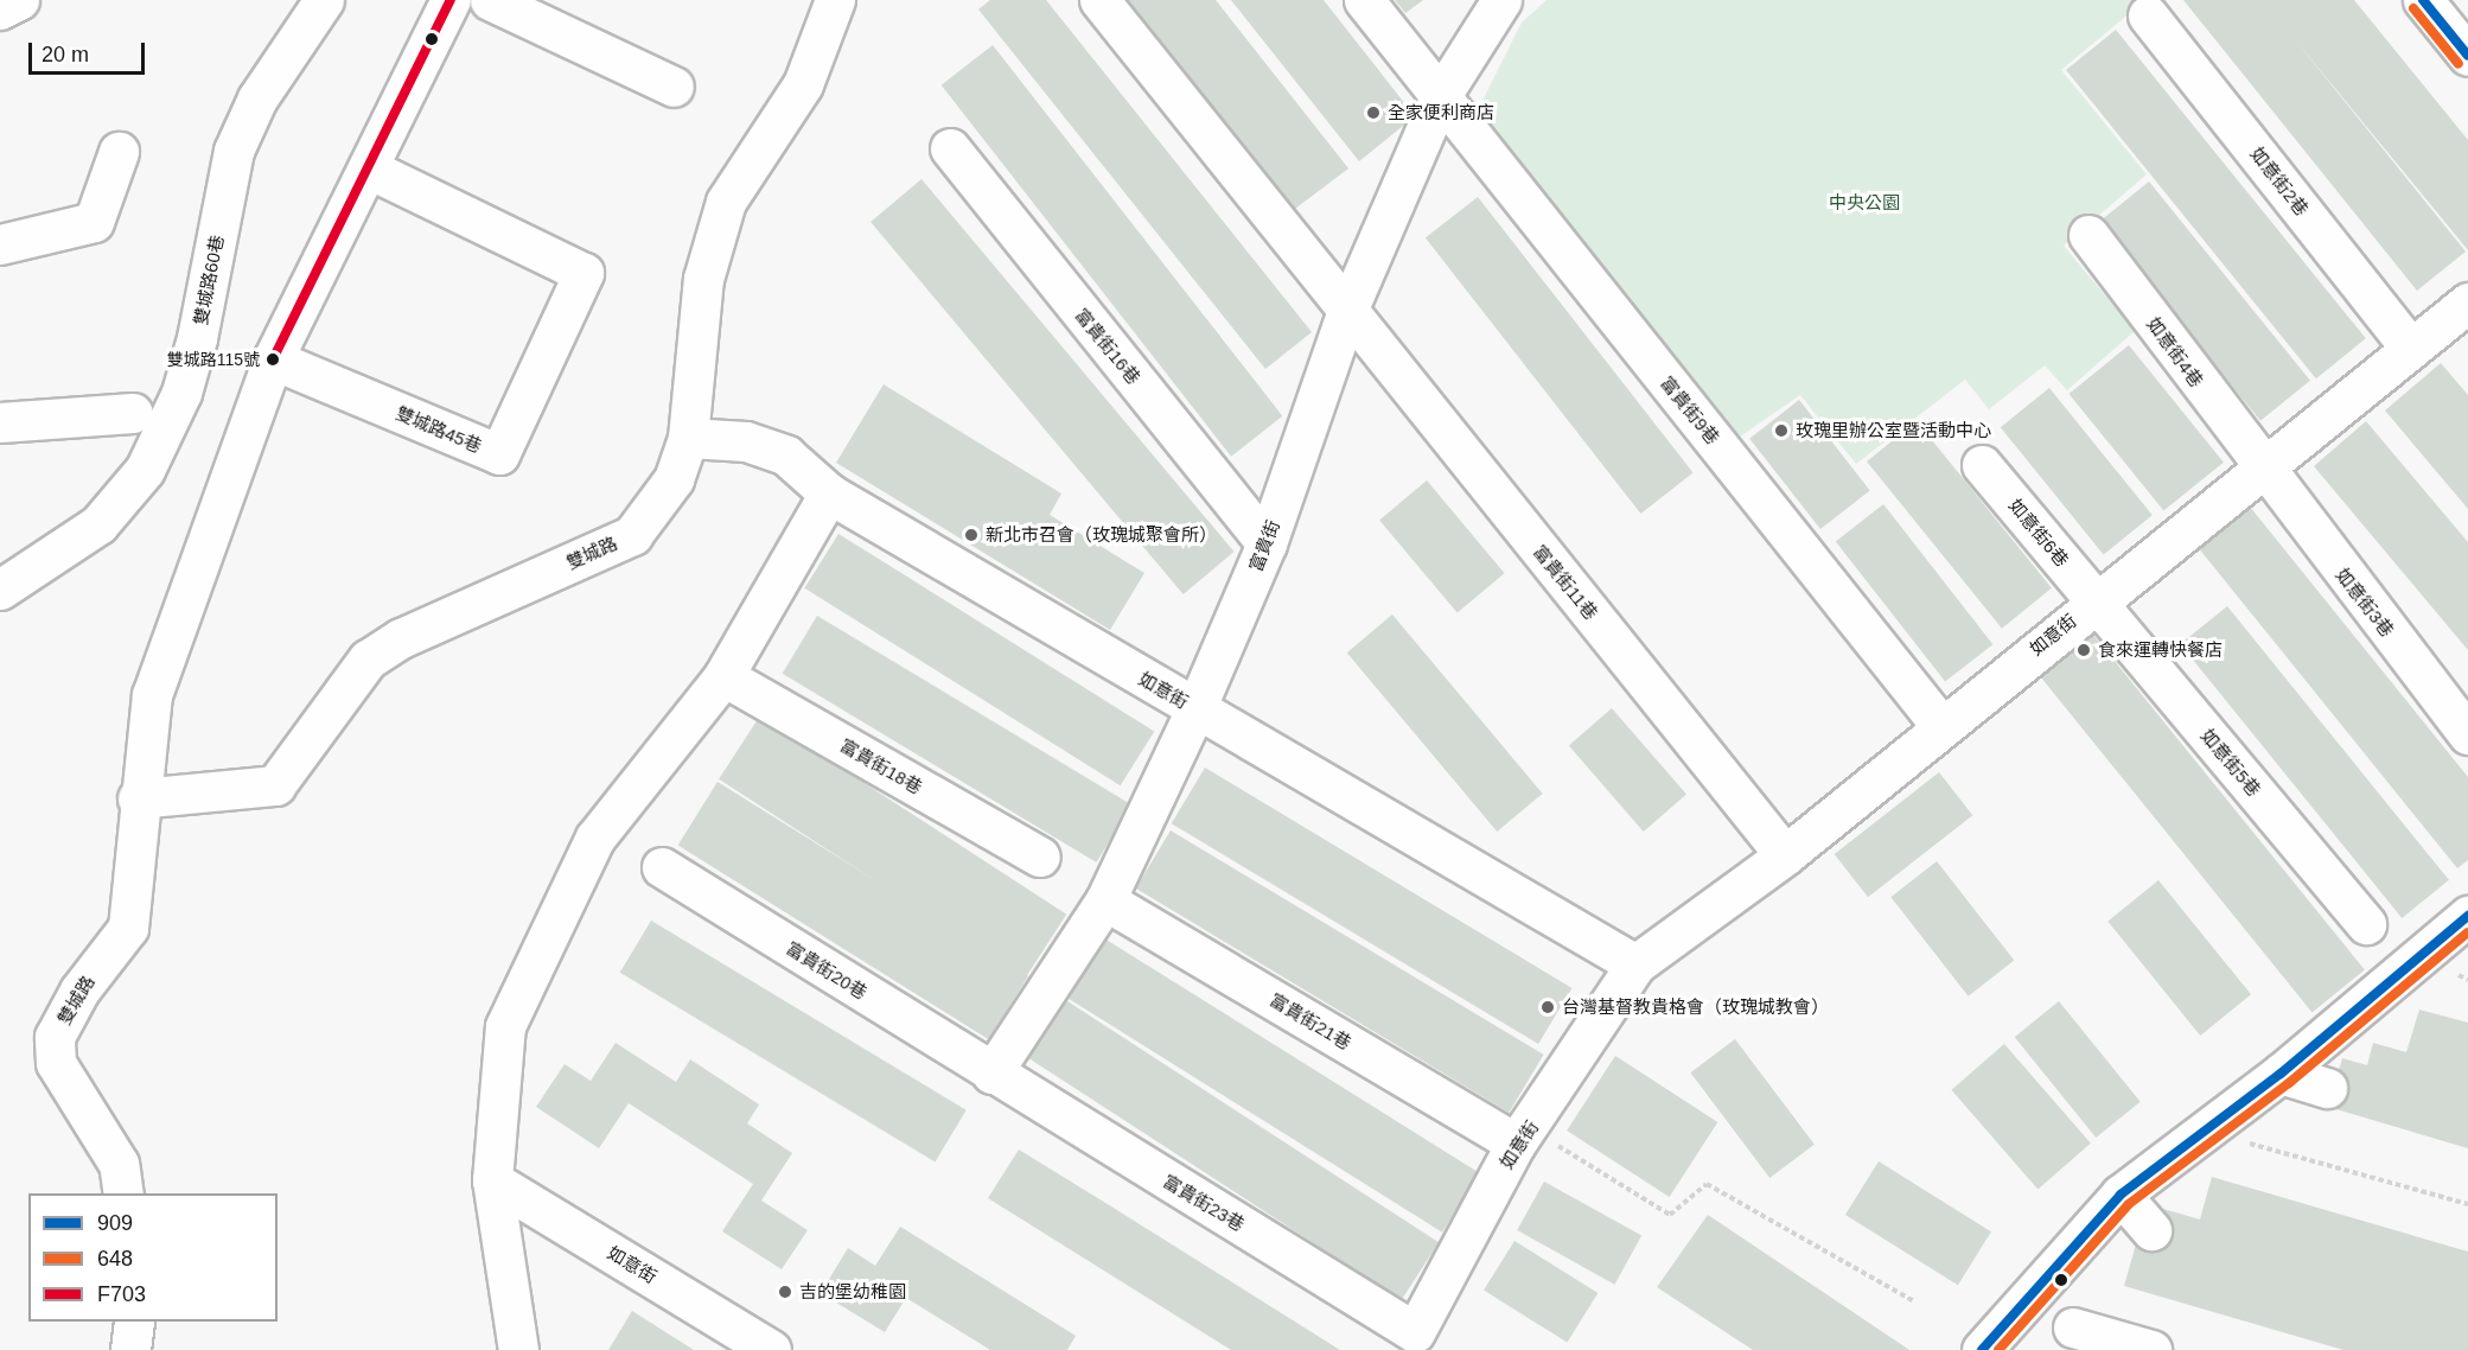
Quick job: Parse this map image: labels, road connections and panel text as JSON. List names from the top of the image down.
{
  "streets": {
    "street": [
      "如意街2巷",
      "雙城路60巷",
      "富貴街16巷",
      "如意街4巷",
      "富貴街9巷",
      "雙城路45巷",
      "如意街6巷",
      "富貴街",
      "雙城路",
      "富貴街11巷",
      "如意街3巷",
      "如意街",
      "如意街5巷",
      "富貴街18巷",
      "富貴街20巷",
      "富貴街21巷",
      "富貴街23巷"
    ]
  },
  "crossings": [
    ["如意街2巷", "如意街"],
    ["富貴街16巷", "富貴街"],
    ["如意街4巷", "如意街3巷"],
    ["如意街4巷", "如意街"],
    ["富貴街9巷", "富貴街"],
    ["富貴街9巷", "如意街"],
    ["雙城路45巷", "雙城路"],
    ["如意街6巷", "如意街"],
    ["如意街6巷", "如意街5巷"],
    ["富貴街", "富貴街11巷"],
    ["富貴街", "如意街"],
    ["富貴街", "富貴街20巷"],
    ["富貴街", "富貴街21巷"],
    ["富貴街", "富貴街23巷"],
    ["雙城路", "如意街"],
    ["富貴街11巷", "如意街"],
    ["如意街3巷", "如意街"],
    ["如意街", "如意街5巷"],
    ["如意街", "富貴街21巷"],
    ["如意街", "富貴街23巷"],
    ["富貴街20巷", "富貴街23巷"]
  ],
  "parks": ["中央公園"],
  "places": [
    "全家便利商店",
    "雙城路115號",
    "玫瑰里辦公室暨活動中心",
    "新北市召會（玫瑰城聚會所）",
    "食來運轉快餐店",
    "台灣基督教貴格會（玫瑰城教會）",
    "吉的堡幼稚園"
  ],
  "lines": ["transit line 909", "transit line F703", "transit line 648"],
  "legend": ["909", "648", "F703"],
  "scale_bar": "20 m"
}
